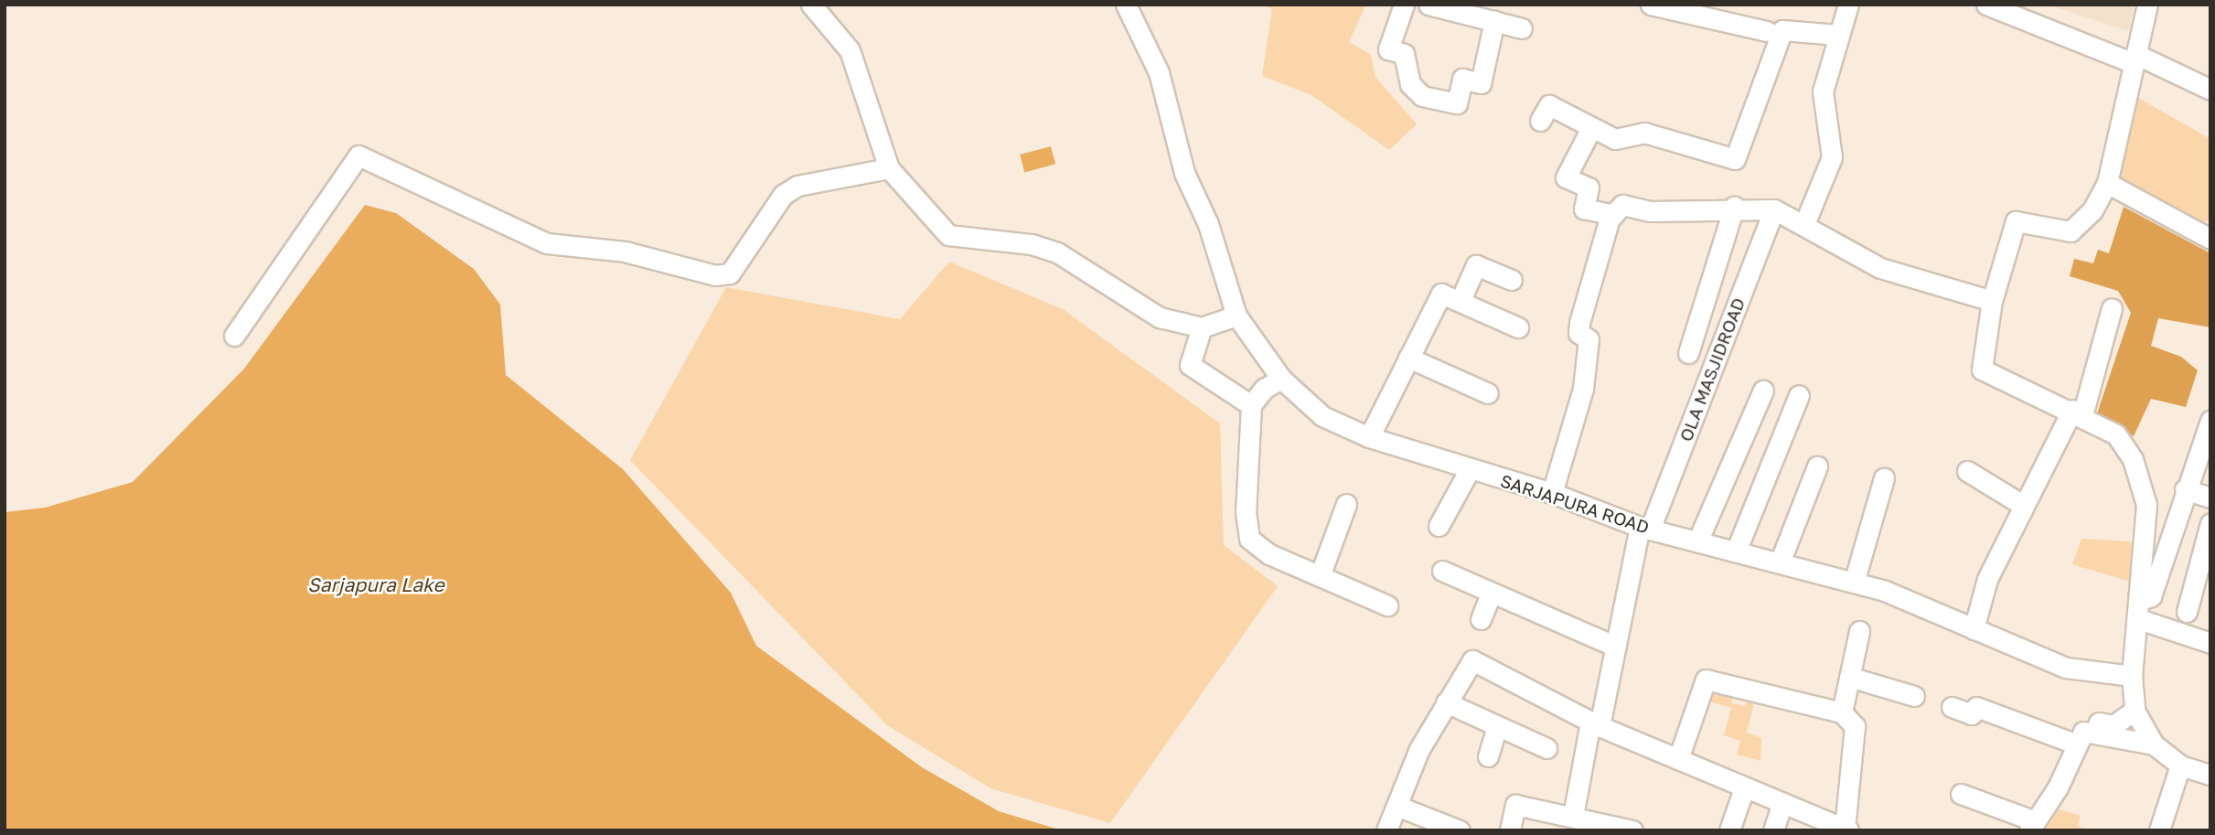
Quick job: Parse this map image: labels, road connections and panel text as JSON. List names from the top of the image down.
{
  "streets": {
    "street": ["OLA MASJIDROAD", "SARJAPURA ROAD"]
  },
  "crossings": [
    ["OLA MASJIDROAD", "SARJAPURA ROAD"]
  ],
  "water": ["Sarjapura Lake"]
}
